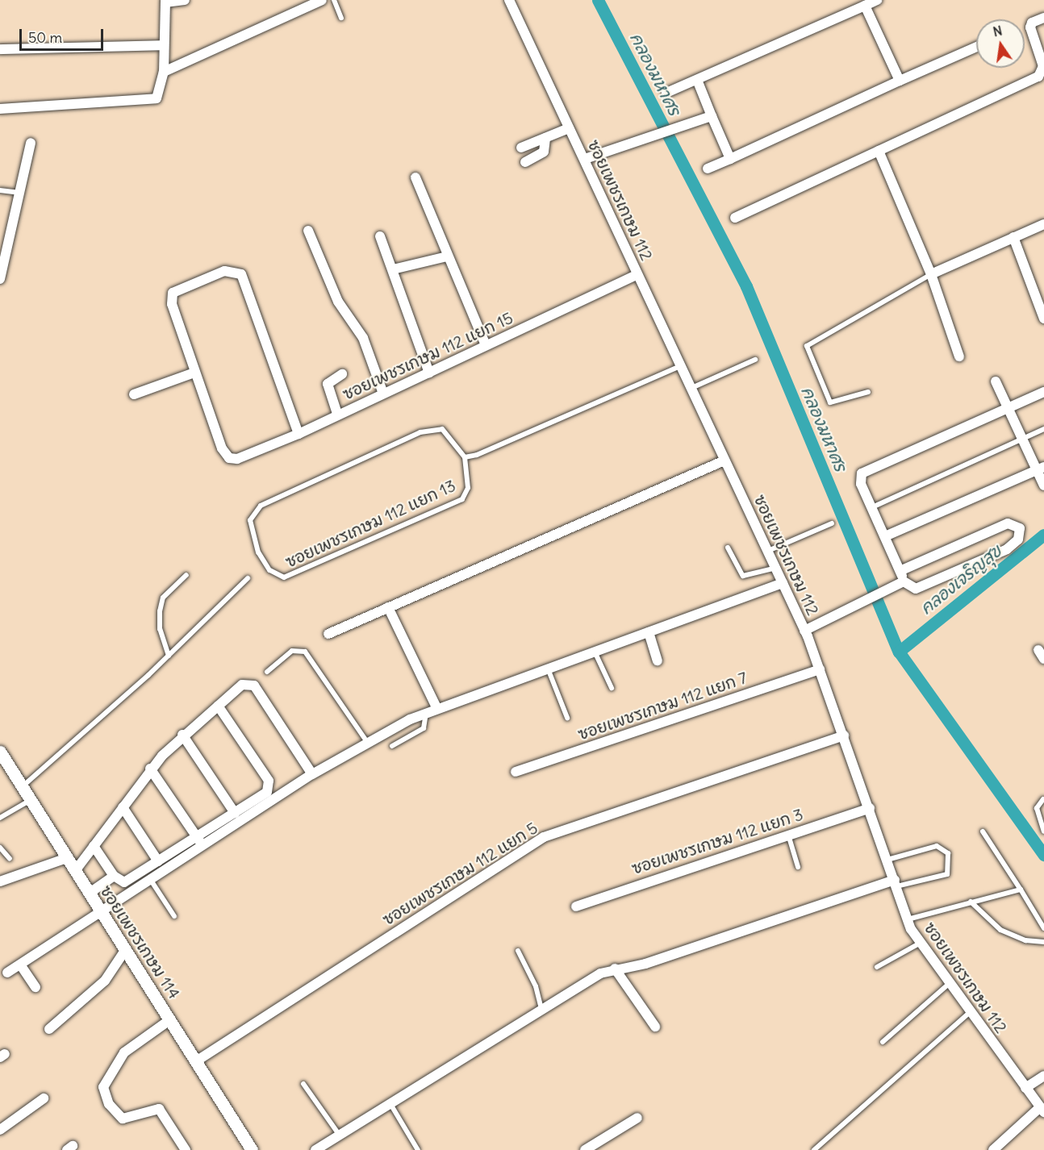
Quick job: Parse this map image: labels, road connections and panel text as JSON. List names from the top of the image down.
{
  "streets": {
    "street": [
      "ซอยเพชรเกษม 112",
      "ซอยเพชรเกษม 112 แยก 15",
      "ซอยเพชรเกษม 112 แยก 7",
      "ซอยเพชรเกษม 112 แยก 3",
      "ซอยเพชรเกษม 112 แยก 5",
      "ซอยเพชรเกษม 114"
    ],
    "lane": ["ซอยเพชรเกษม 112 แยก 13"]
  },
  "crossings": [
    ["ซอยเพชรเกษม 112", "ซอยเพชรเกษม 112 แยก 15"],
    ["ซอยเพชรเกษม 112", "ซอยเพชรเกษม 112 แยก 13"],
    ["ซอยเพชรเกษม 112", "ซอยเพชรเกษม 112 แยก 7"],
    ["ซอยเพชรเกษม 112", "ซอยเพชรเกษม 112 แยก 3"],
    ["ซอยเพชรเกษม 112", "ซอยเพชรเกษม 112 แยก 5"],
    ["ซอยเพชรเกษม 112 แยก 5", "ซอยเพชรเกษม 114"]
  ],
  "water": ["คลองมหาศร", "คลองเจริญสุข"],
  "scale_bar": "50 m",
  "north": "top"
}
